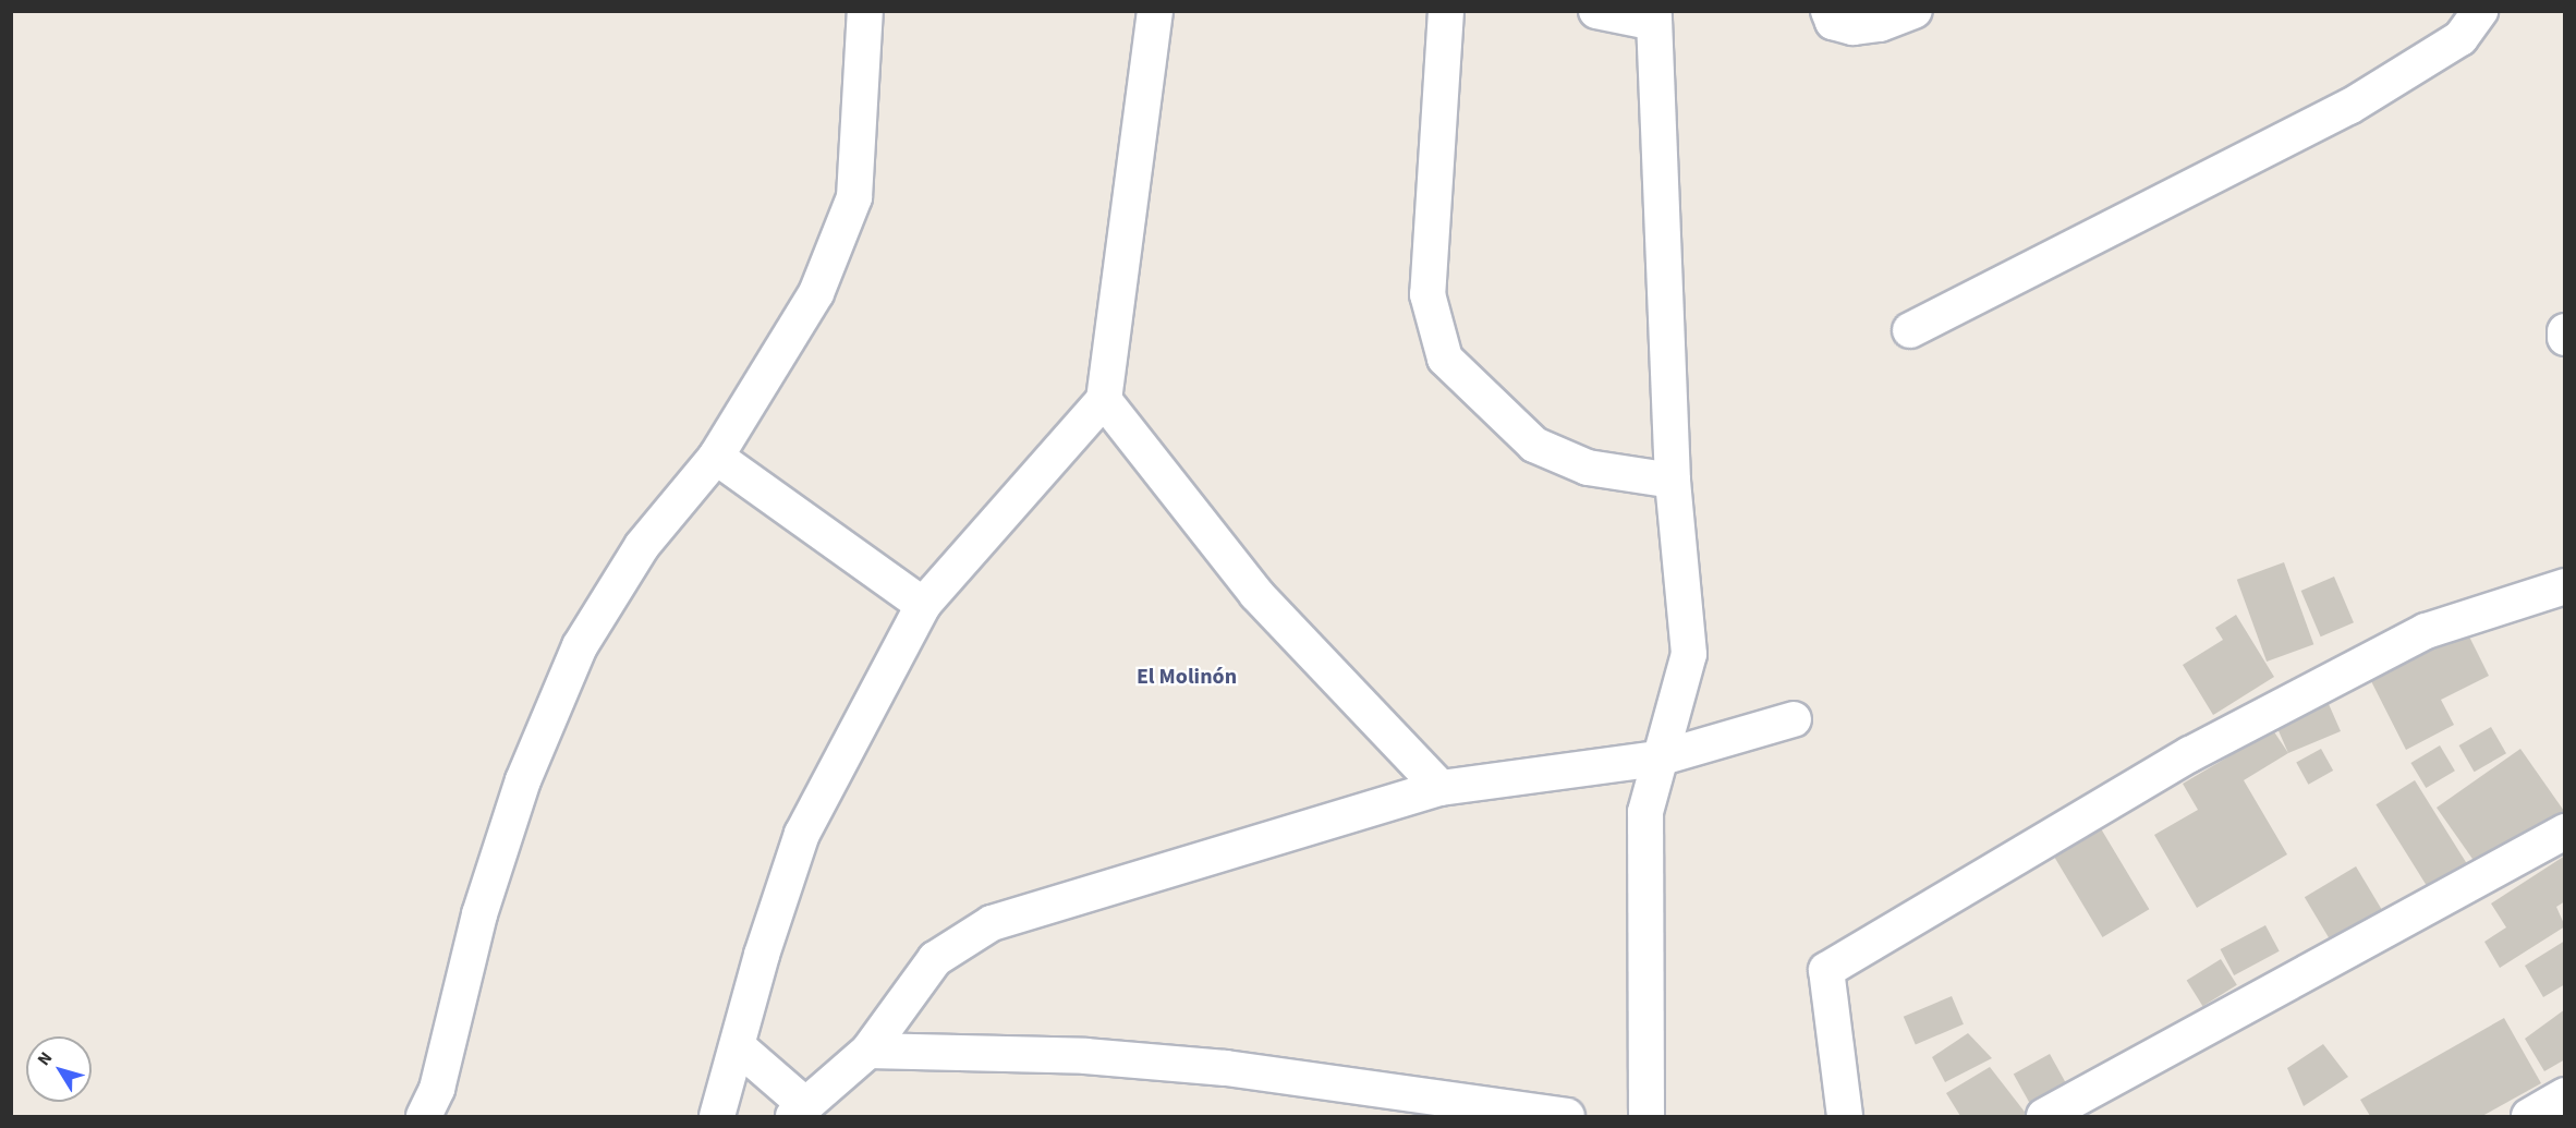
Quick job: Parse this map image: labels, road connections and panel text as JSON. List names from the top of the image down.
{
  "districts": ["El Molinón"],
  "north": "top left"
}
